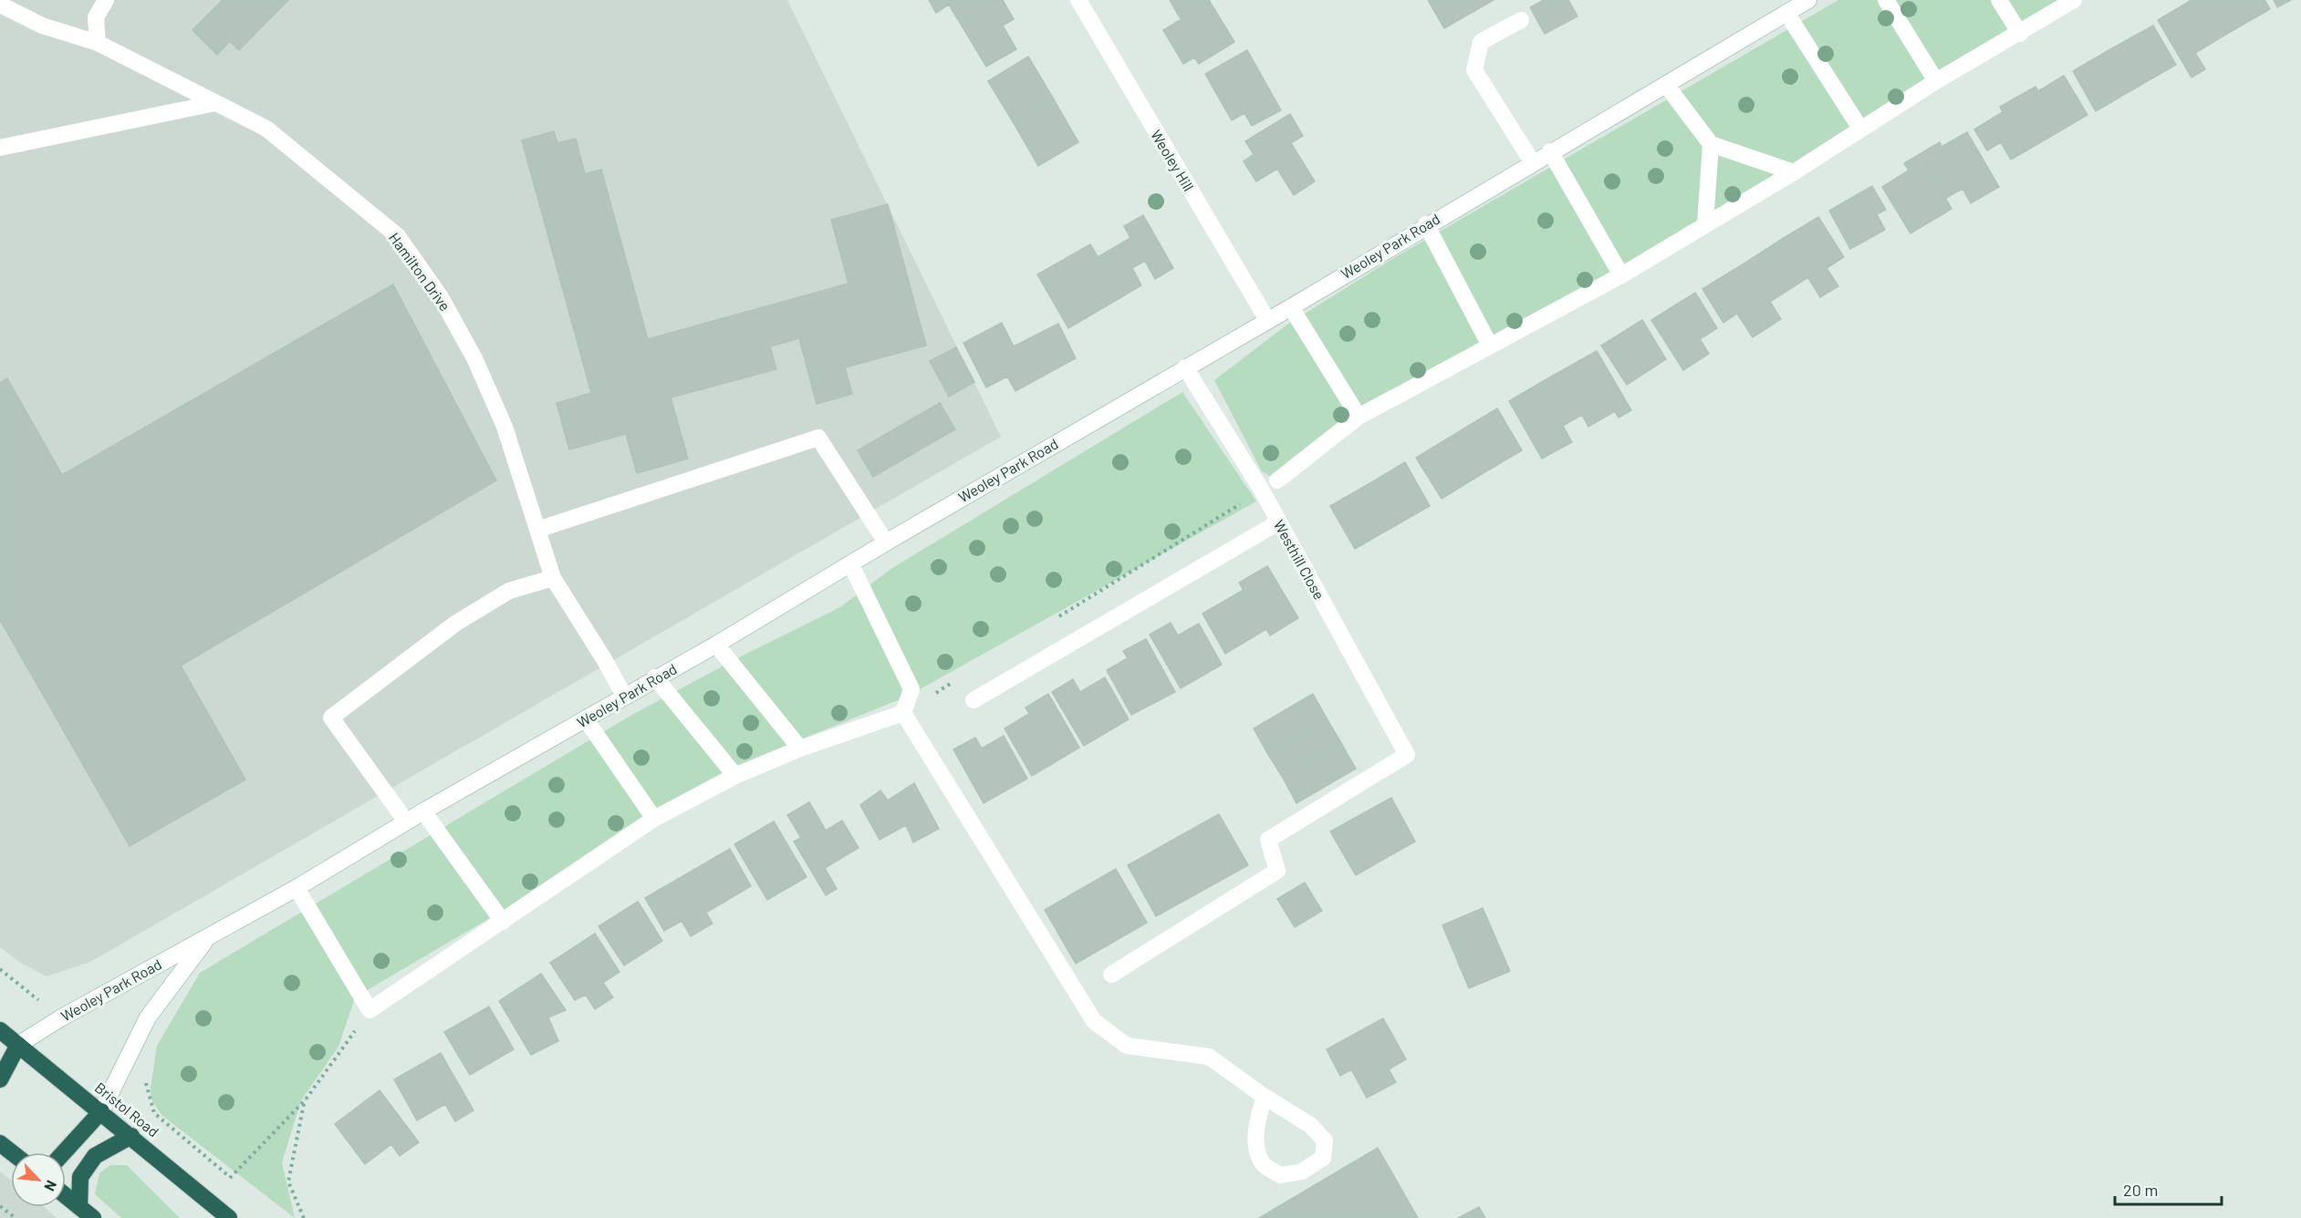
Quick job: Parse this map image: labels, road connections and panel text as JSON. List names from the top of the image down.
{
  "streets": {
    "highway": ["Bristol Road"],
    "street": [
      "Weoley Hill",
      "Weoley Park Road",
      "Hamilton Drive",
      "Westhill Close"
    ]
  },
  "crossings": [
    ["Weoley Hill", "Weoley Park Road"],
    ["Weoley Park Road", "Hamilton Drive"],
    ["Weoley Park Road", "Westhill Close"],
    ["Weoley Park Road", "Bristol Road"]
  ],
  "scale_bar": "20 m",
  "north": "bottom right"
}
